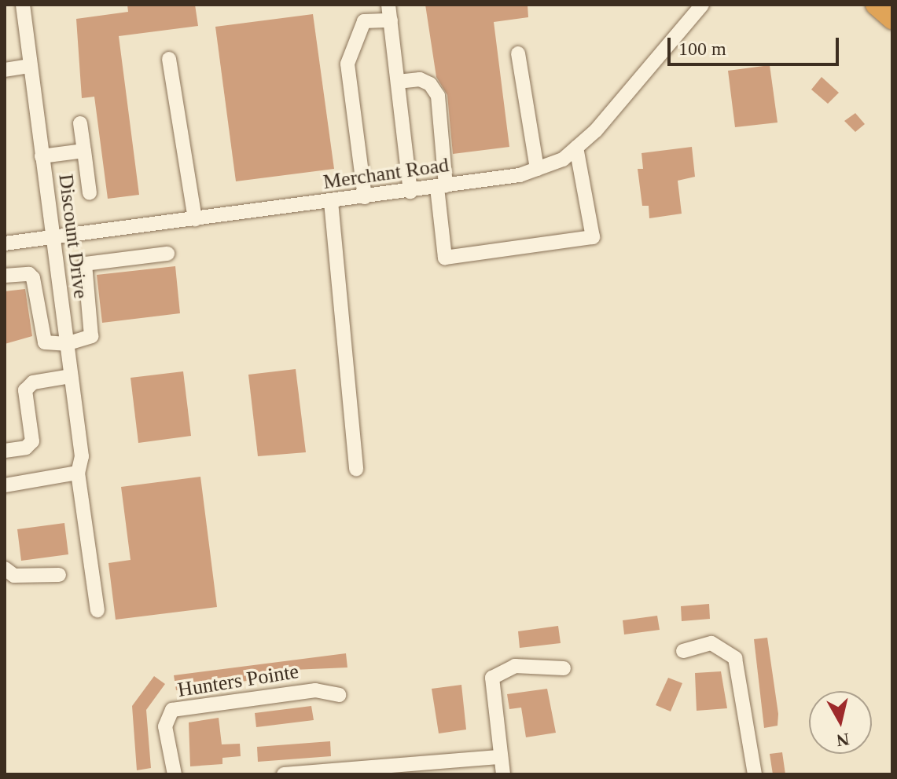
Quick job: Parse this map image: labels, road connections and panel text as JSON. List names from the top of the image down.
{
  "streets": {
    "street": ["Merchant Road", "Discount Drive", "Hunters Pointe"]
  },
  "crossings": [
    ["Merchant Road", "Discount Drive"]
  ],
  "scale_bar": "100 m",
  "north": "bottom"
}
